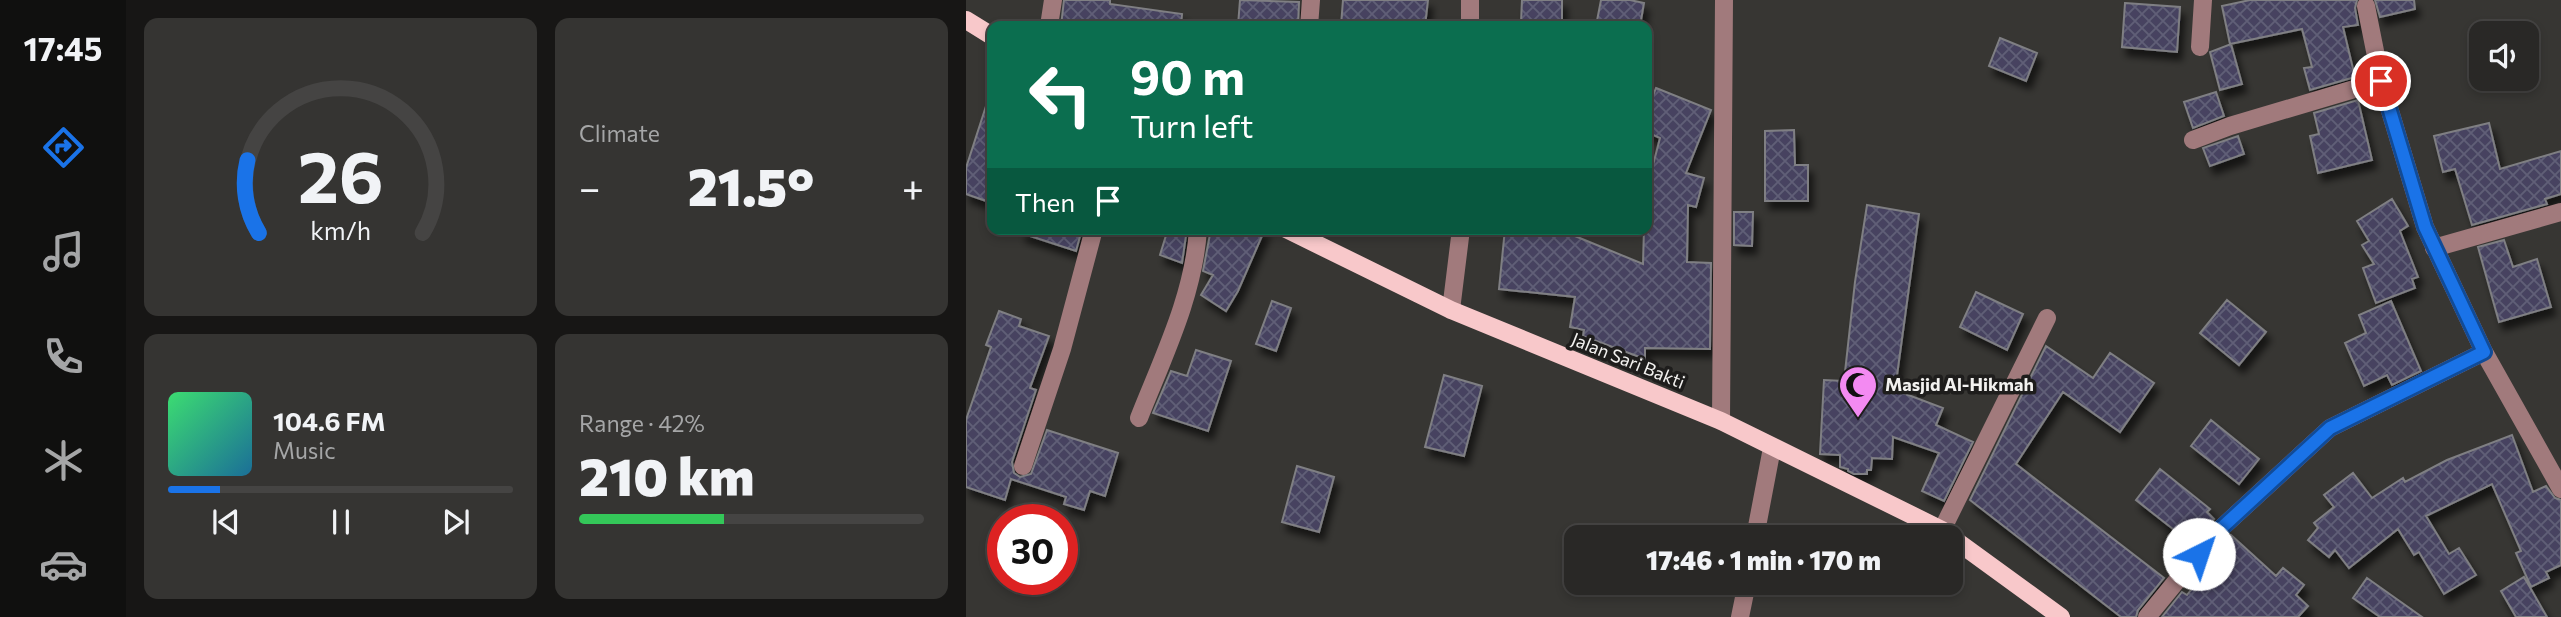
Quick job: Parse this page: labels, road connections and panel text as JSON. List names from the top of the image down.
{
  "streets": {
    "main road": ["Jalan Sari Bakti"]
  },
  "places": {
    "mosque": ["Masjid Al-Hikmah"]
  },
  "page": {
    "tabs": "17:45",
    "tile": [
      "Climate",
      ["Range · 42%", "210 km"]
    ],
    "turn": ["90 m", "Turn left"],
    "heat": ["−", "21.5°", "+"],
    "then": "Then",
    "song": ["104.6 FM", "Music"],
    "limit": "30",
    "trip": "17:46 · 1 min · 170 m",
    "gauge": ["26", "km/h"]
  }
}
